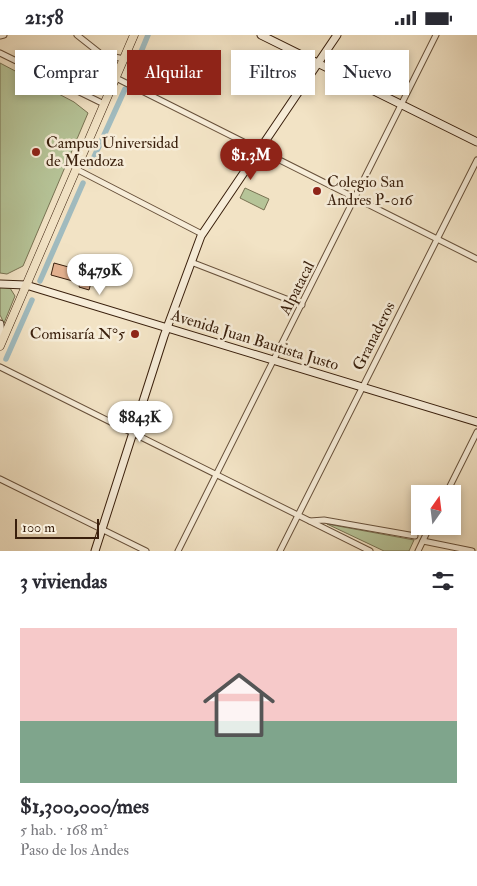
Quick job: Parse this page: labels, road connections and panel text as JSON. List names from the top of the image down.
{
  "streets": {
    "street": ["Alpatacal", "Granaderos", "Avenida Juan Bautista Justo"]
  },
  "crossings": [
    ["Alpatacal", "Avenida Juan Bautista Justo"],
    ["Granaderos", "Avenida Juan Bautista Justo"]
  ],
  "places": ["Campus Universidad de Mendoza", "Colegio San Andres P-016", "Comisaría N°5"],
  "scale_bar": "100 m",
  "north": "top",
  "page": {
    "status": "21:58",
    "chip": [
      "Comprar",
      "Alquilar",
      "Filtros",
      "Nuevo"
    ],
    "price": ["$1.3M", "$479K", "$843K"],
    "scale": "100 m",
    "heading": "3 viviendas",
    "list": [
      {
        "name": "$1,300,000/mes",
        "note": "5 hab. · 168 m² · Paso de los Andes"
      }
    ]
  }
}
